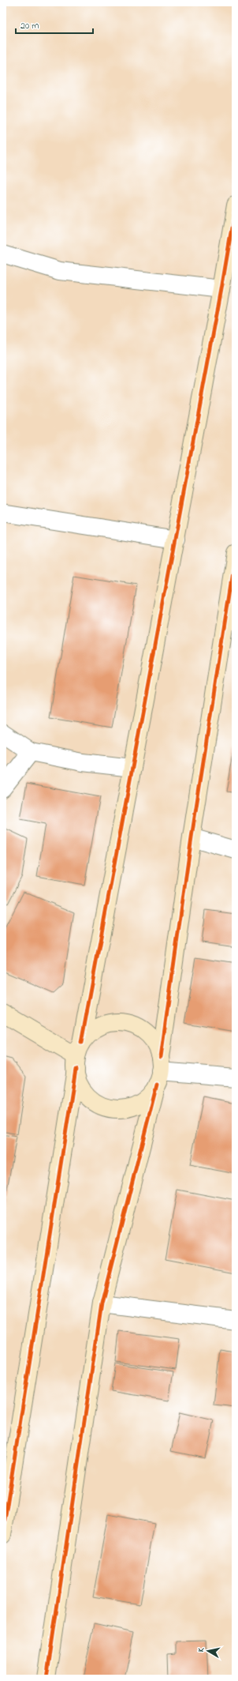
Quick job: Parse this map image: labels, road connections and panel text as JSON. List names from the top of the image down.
{
  "scale_bar": "20 m",
  "north": "left"
}
